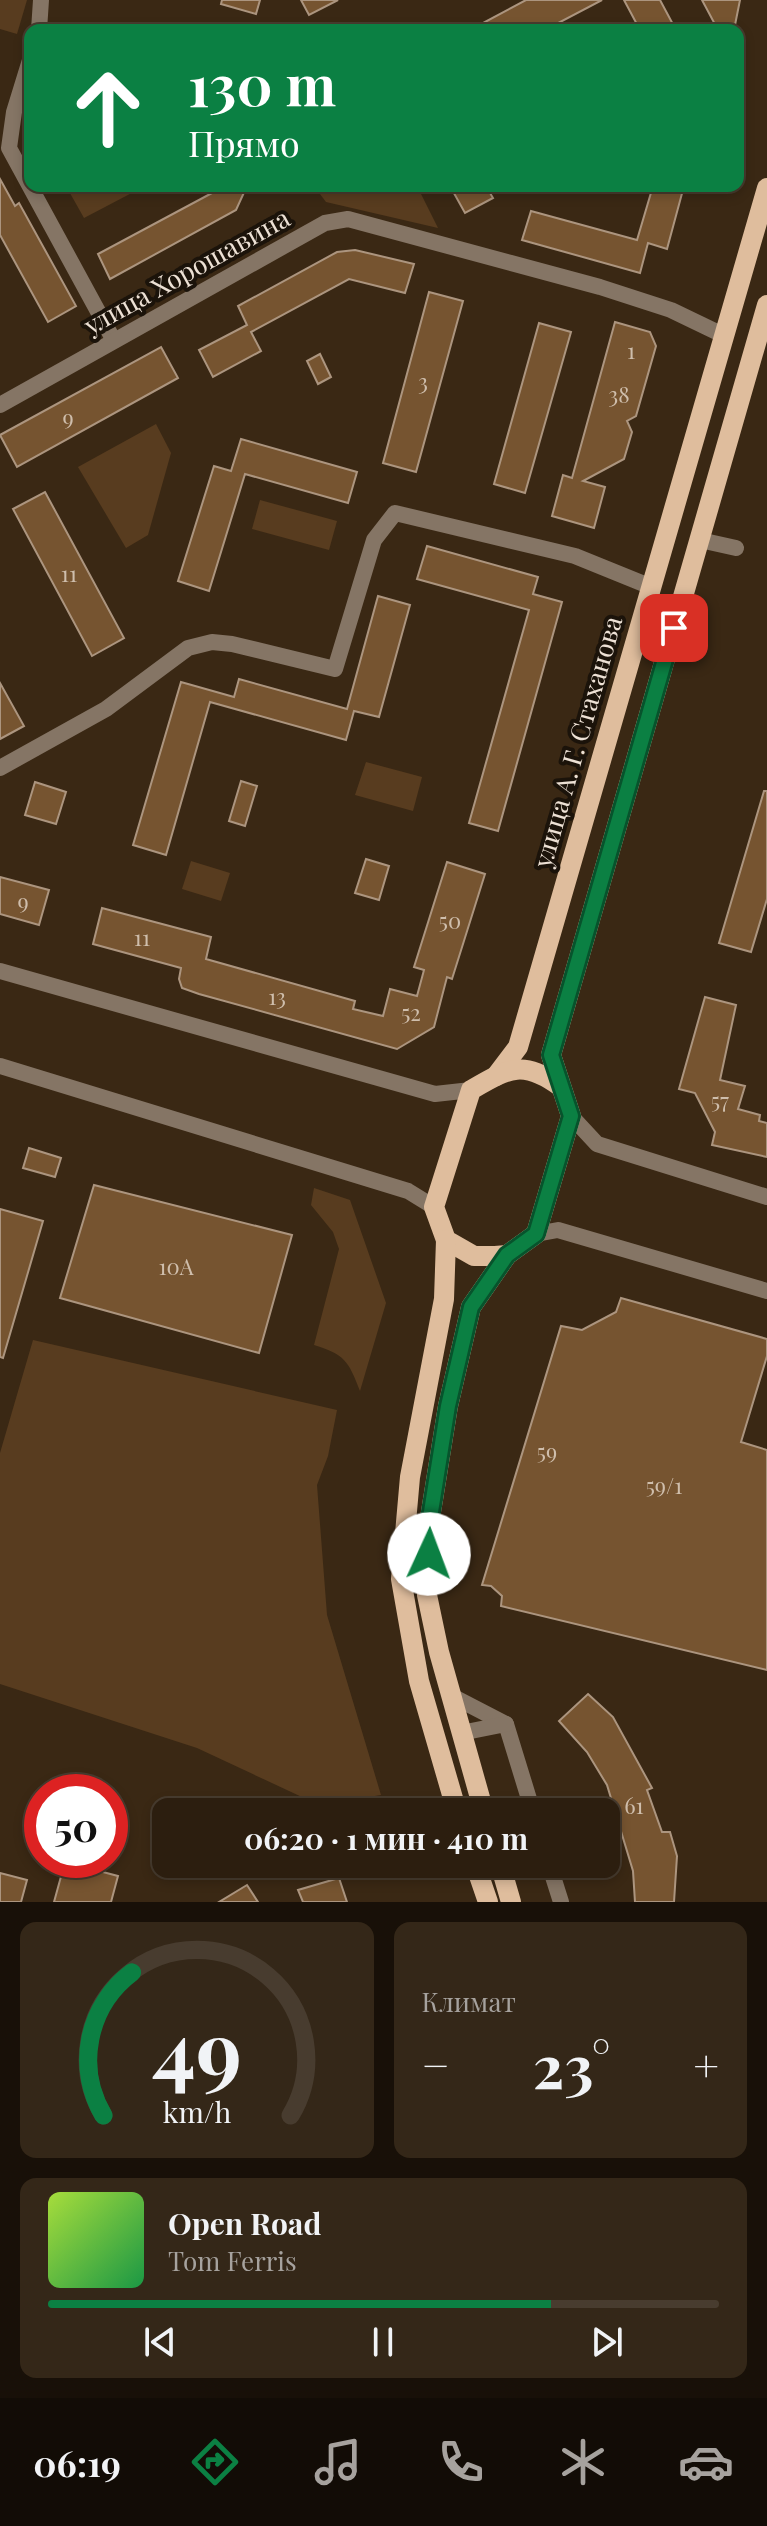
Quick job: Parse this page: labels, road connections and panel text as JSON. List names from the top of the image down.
{
  "streets": {
    "main road": ["улица А. Г. Стаханова"],
    "street": ["улица Хорошавина"]
  },
  "crossings": [
    ["улица Хорошавина", "улица А. Г. Стаханова"]
  ],
  "house_numbers": [
    "1",
    "3",
    "38",
    "9",
    "11",
    "9",
    "50",
    "11",
    "13",
    "52",
    "57",
    "10А",
    "59",
    "59/1",
    "61"
  ],
  "page": {
    "turn": ["130 m", "Прямо"],
    "limit": "50",
    "trip": "06:20 · 1 мин · 410 m",
    "tile": "Климат",
    "heat": ["−", "23°", "+"],
    "song": ["Open Road", "Tom Ferris"],
    "tabs": "06:19",
    "gauge": ["49", "km/h"]
  }
}
